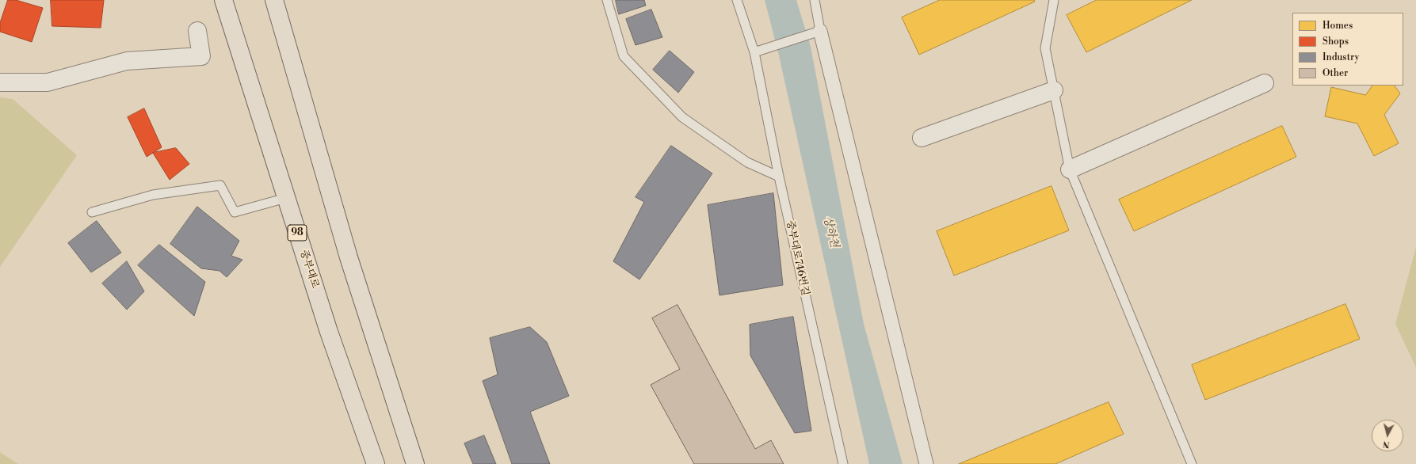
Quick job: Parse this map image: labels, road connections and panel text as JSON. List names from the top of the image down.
{
  "streets": {
    "main road": ["98", "중부대로"],
    "lane": ["중부대로746번길"]
  },
  "water": ["상하천"],
  "legend": [
    "Homes",
    "Shops",
    "Industry",
    "Other"
  ],
  "north": "bottom"
}
